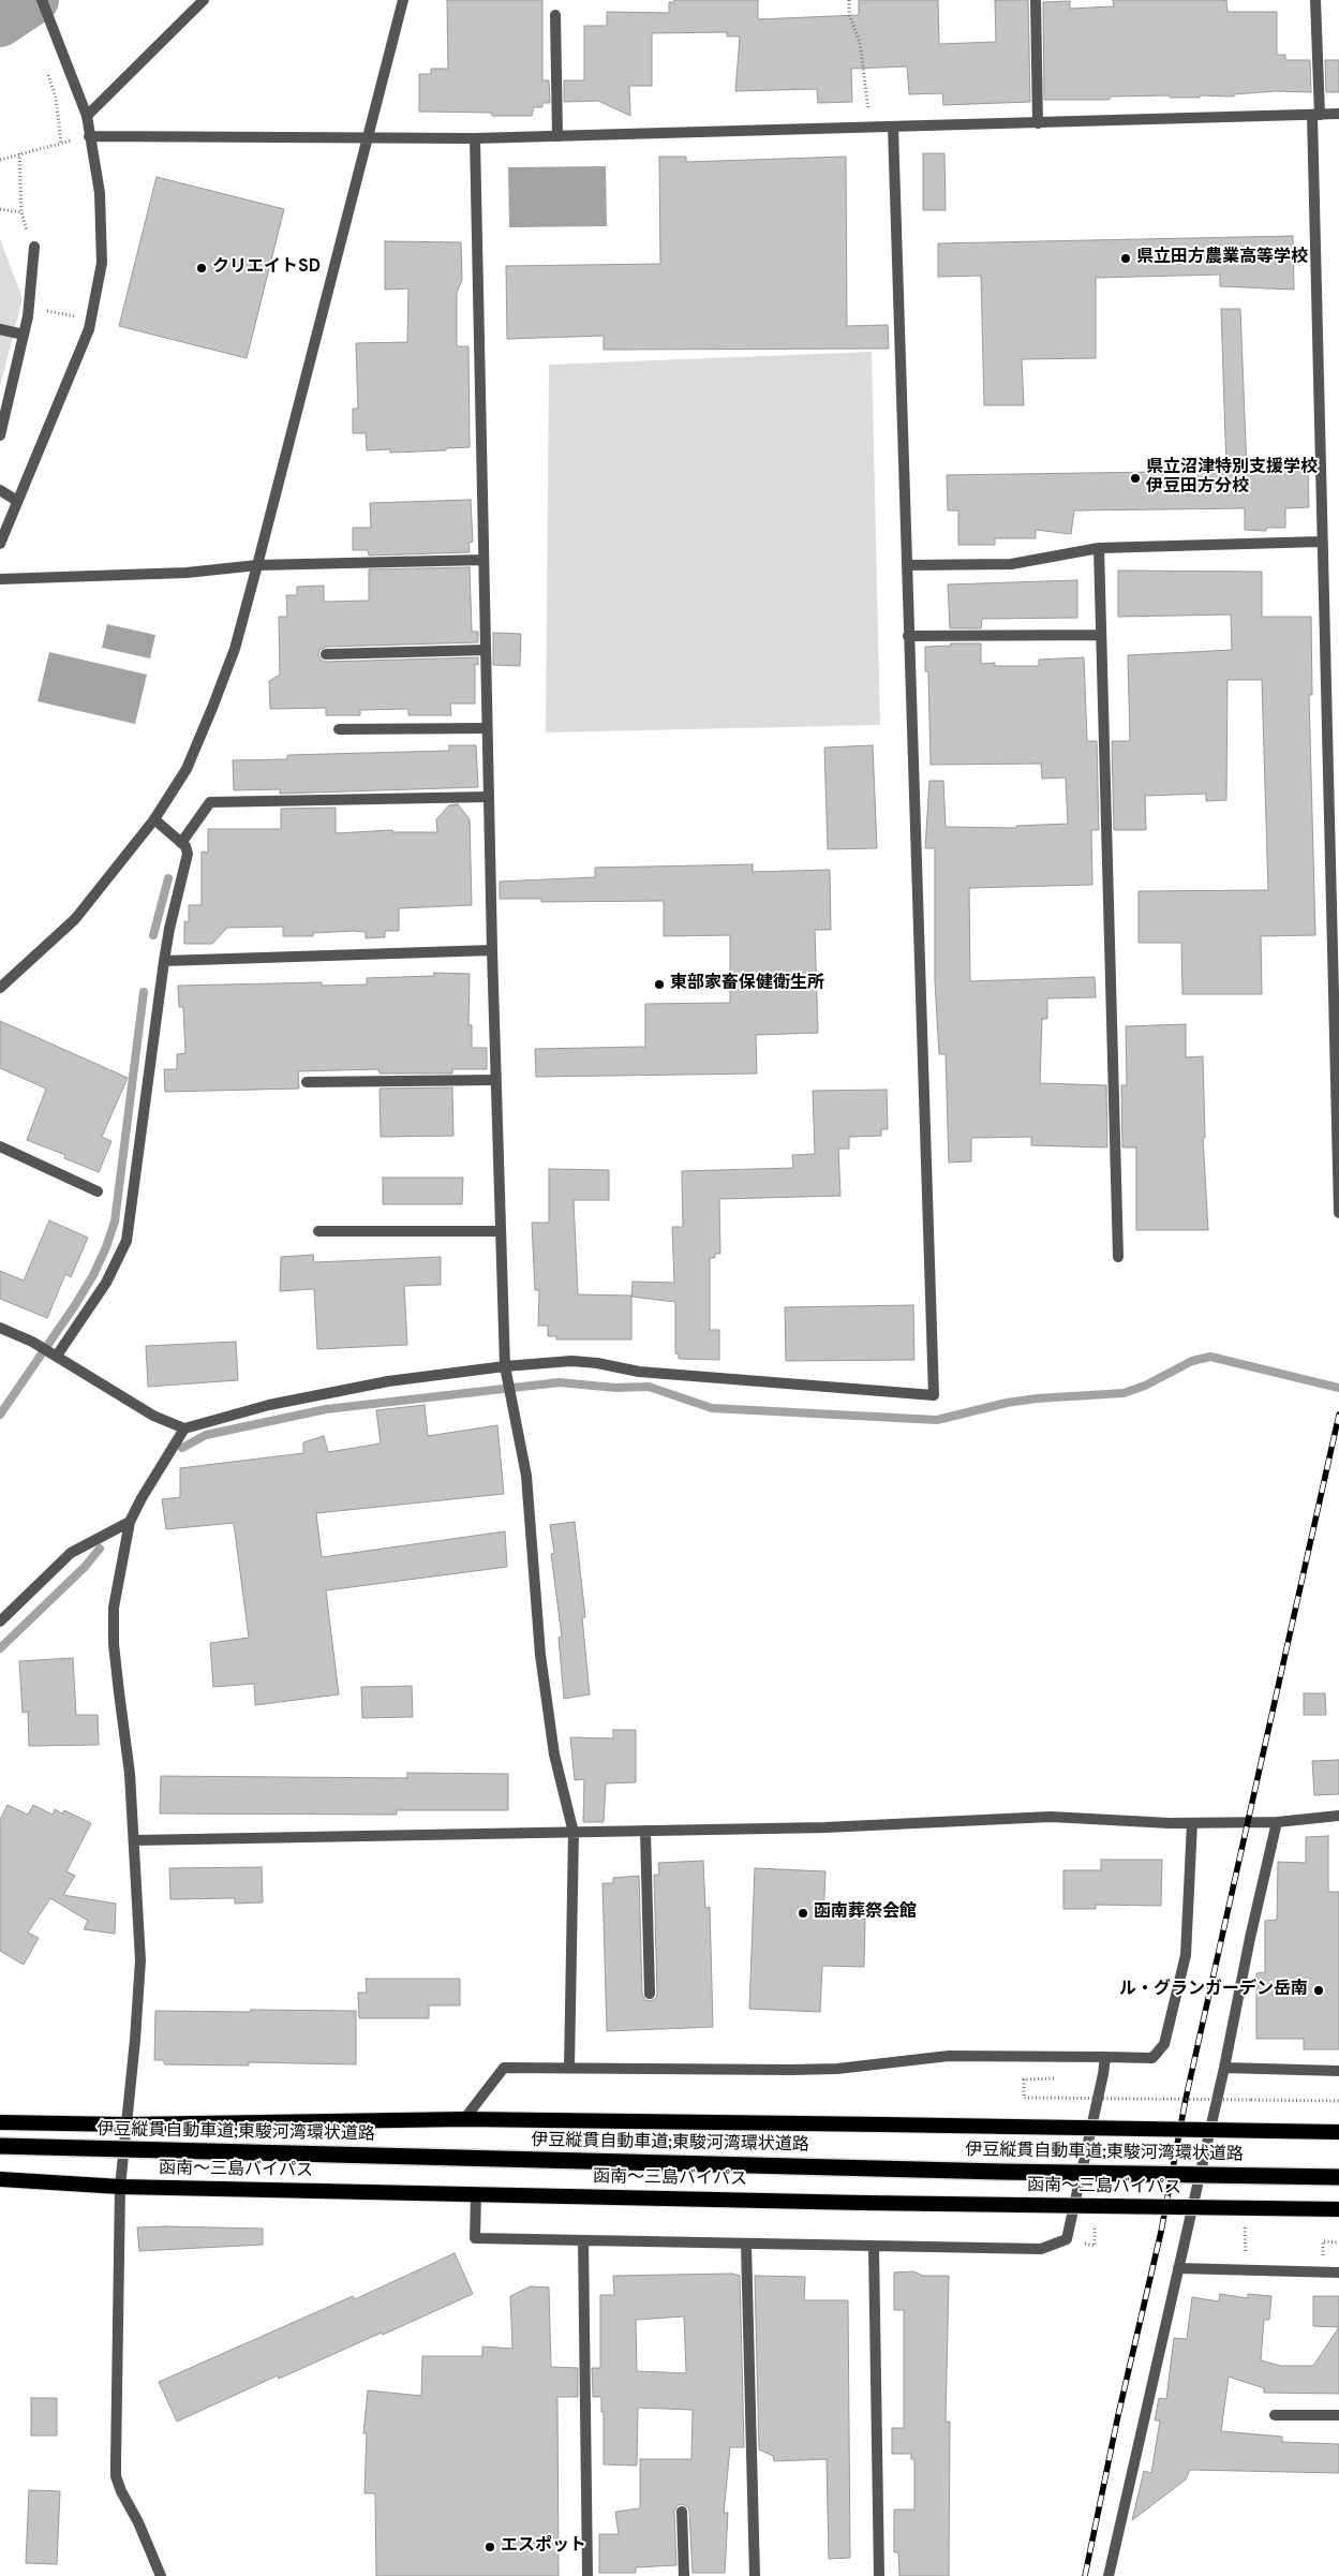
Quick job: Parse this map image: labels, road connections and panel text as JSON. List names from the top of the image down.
{
  "streets": {
    "highway": ["伊豆縦貫自動車道;東駿河湾環状道路", "函南～三島バイパス"]
  },
  "places": [
    "県立田方農業高等学校",
    "クリエイトSD",
    "県立沼津特別支援学校 伊豆田方分校",
    "東部家畜保健衛生所",
    "函南葬祭会館",
    "ル・グランガーデン岳南",
    "エスポット"
  ]
}
